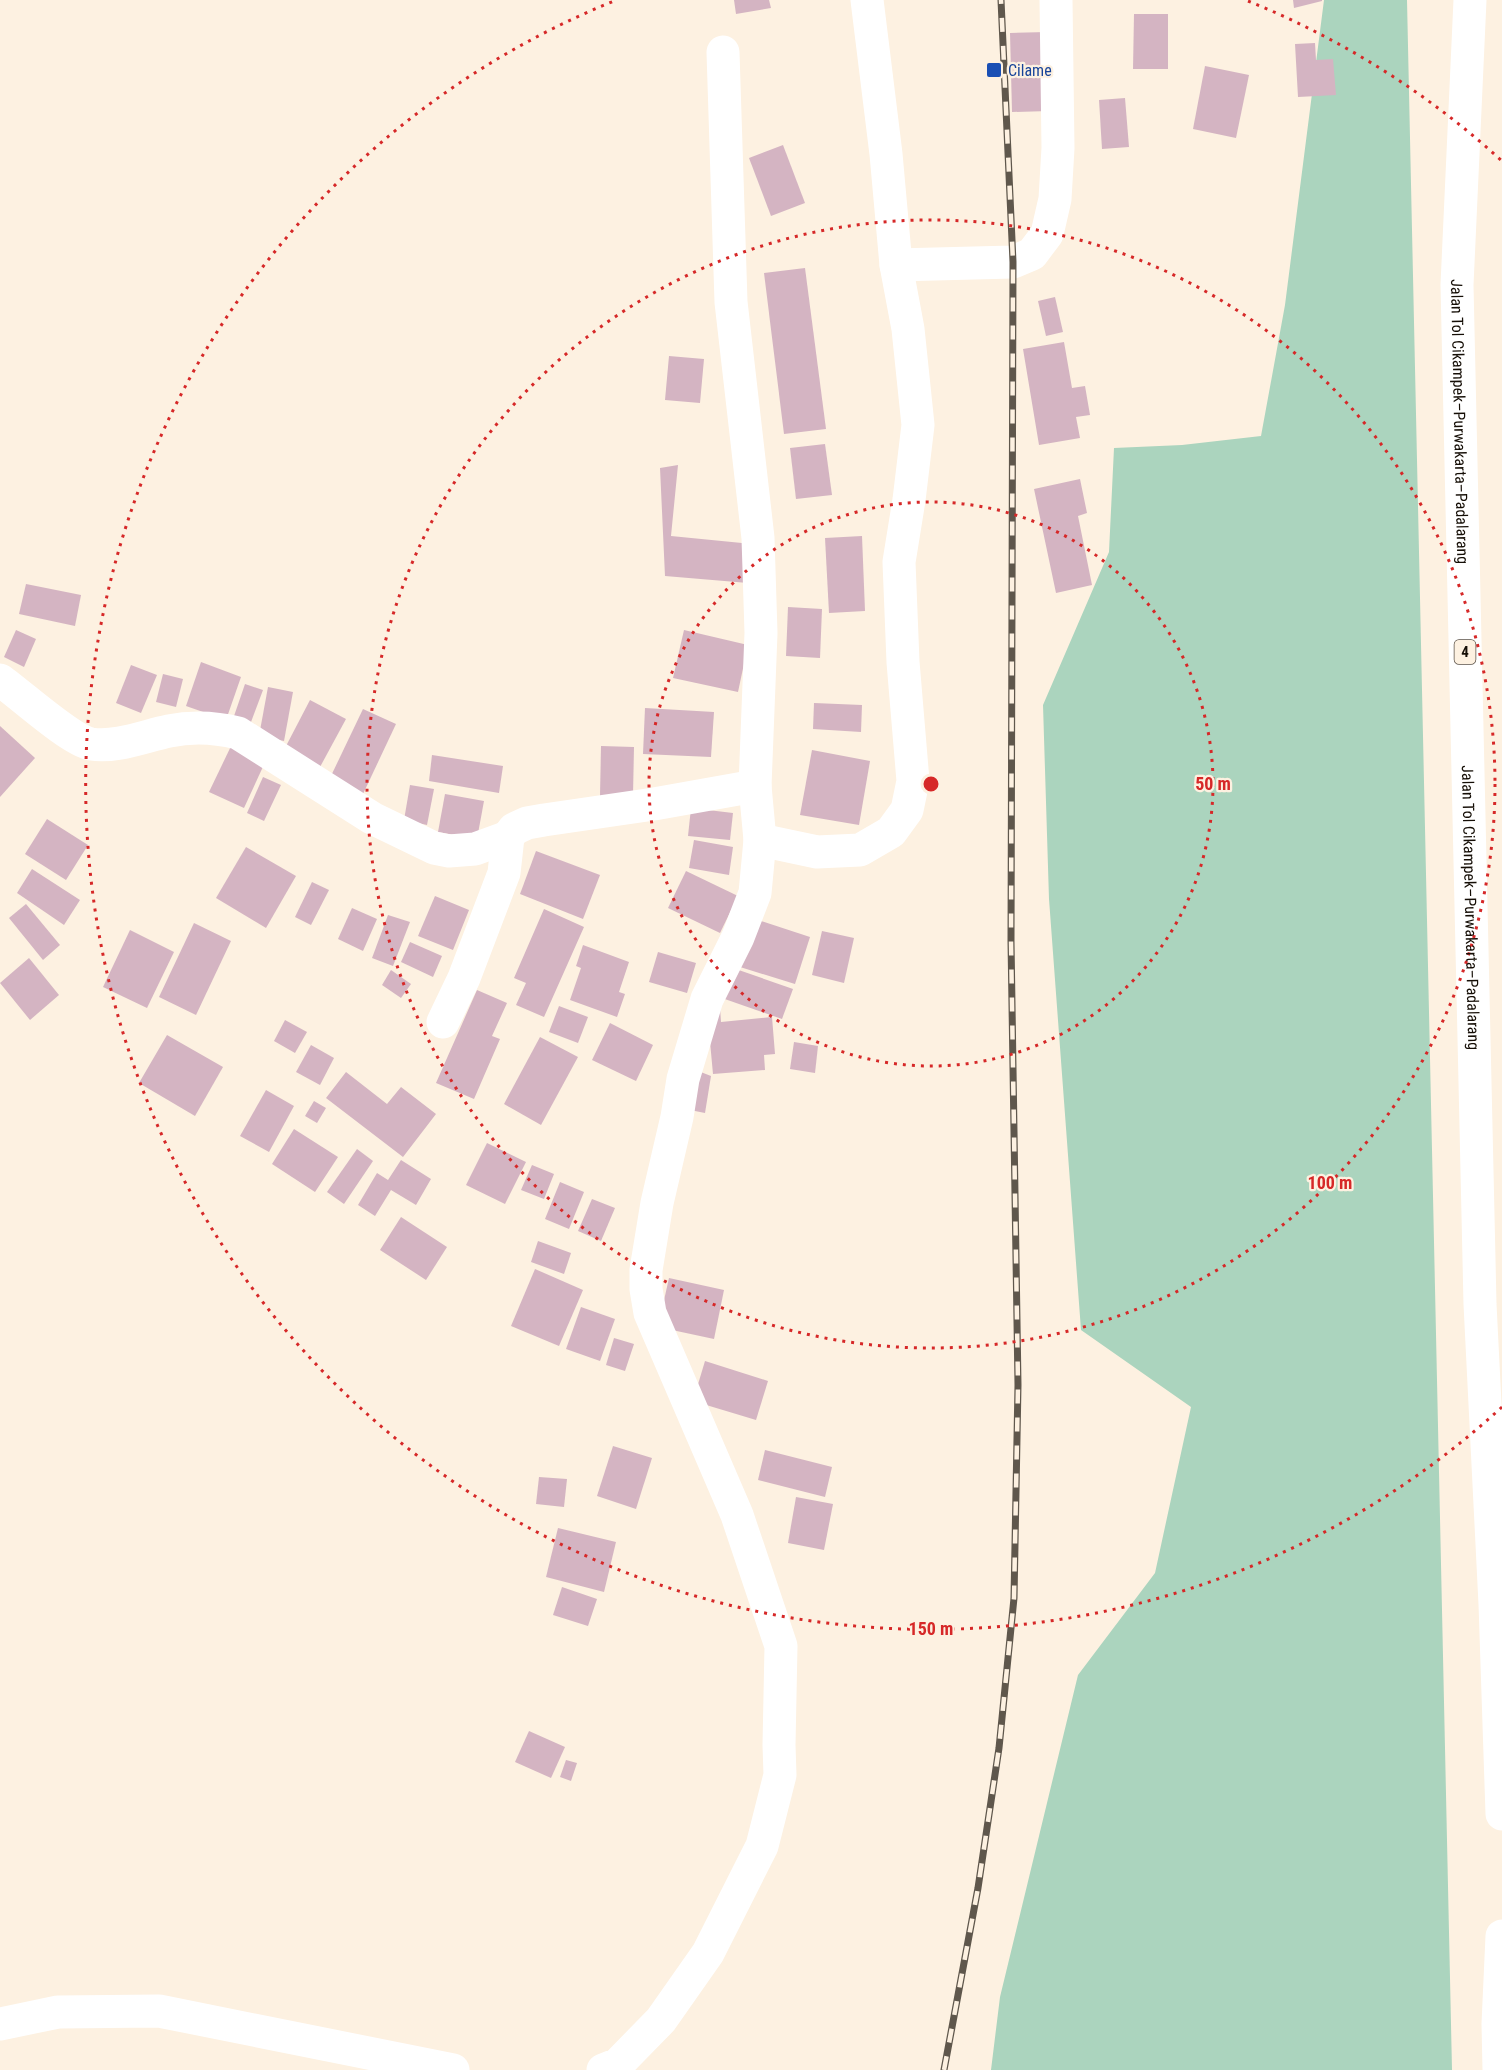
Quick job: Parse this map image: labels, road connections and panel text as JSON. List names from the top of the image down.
{
  "streets": {
    "main road": ["Jalan Tol Cikampek–Purwakarta–Padalarang", "4"]
  },
  "places": {
    "transit": ["Cilame"]
  },
  "rings": ["50 m", "100 m", "150 m"]
}
